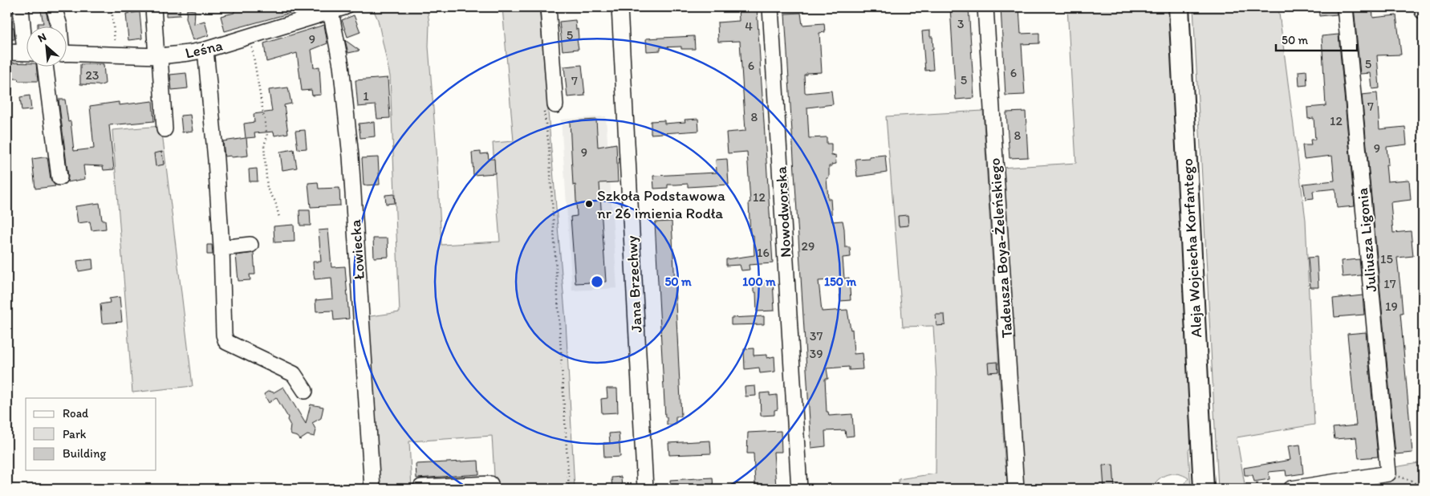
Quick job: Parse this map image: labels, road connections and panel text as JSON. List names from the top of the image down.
{
  "streets": {
    "main road": ["Aleja Wojciecha Korfantego"],
    "street": [
      "Leśna",
      "Nowodworska",
      "Juliusza Ligonia",
      "Tadeusza Boya-Żeleńskiego",
      "Łowiecka",
      "Jana Brzechwy"
    ]
  },
  "crossings": [
    ["Leśna", "Łowiecka"]
  ],
  "places": ["Szkoła Podstawowa nr 26 imienia Rodła"],
  "house_numbers": [
    "3",
    "4",
    "5",
    "9",
    "5",
    "6",
    "6",
    "23",
    "5",
    "7",
    "1",
    "7",
    "8",
    "12",
    "8",
    "9",
    "9",
    "12",
    "29",
    "16",
    "15",
    "17",
    "19",
    "37",
    "39"
  ],
  "legend": ["Road", "Park", "Building"],
  "scale_bar": "50 m",
  "north": "top left",
  "rings": ["50 m", "100 m", "150 m"]
}
